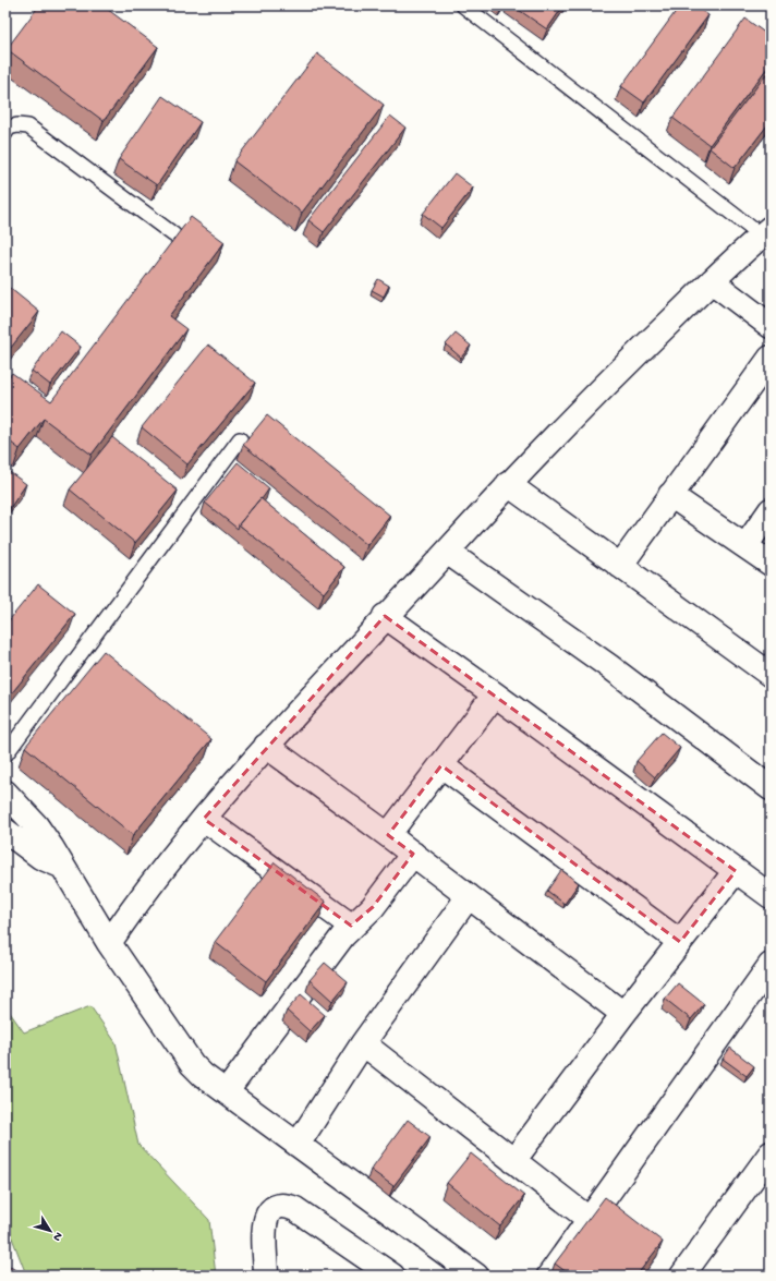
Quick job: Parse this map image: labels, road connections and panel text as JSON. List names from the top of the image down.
{
  "north": "bottom right"
}
